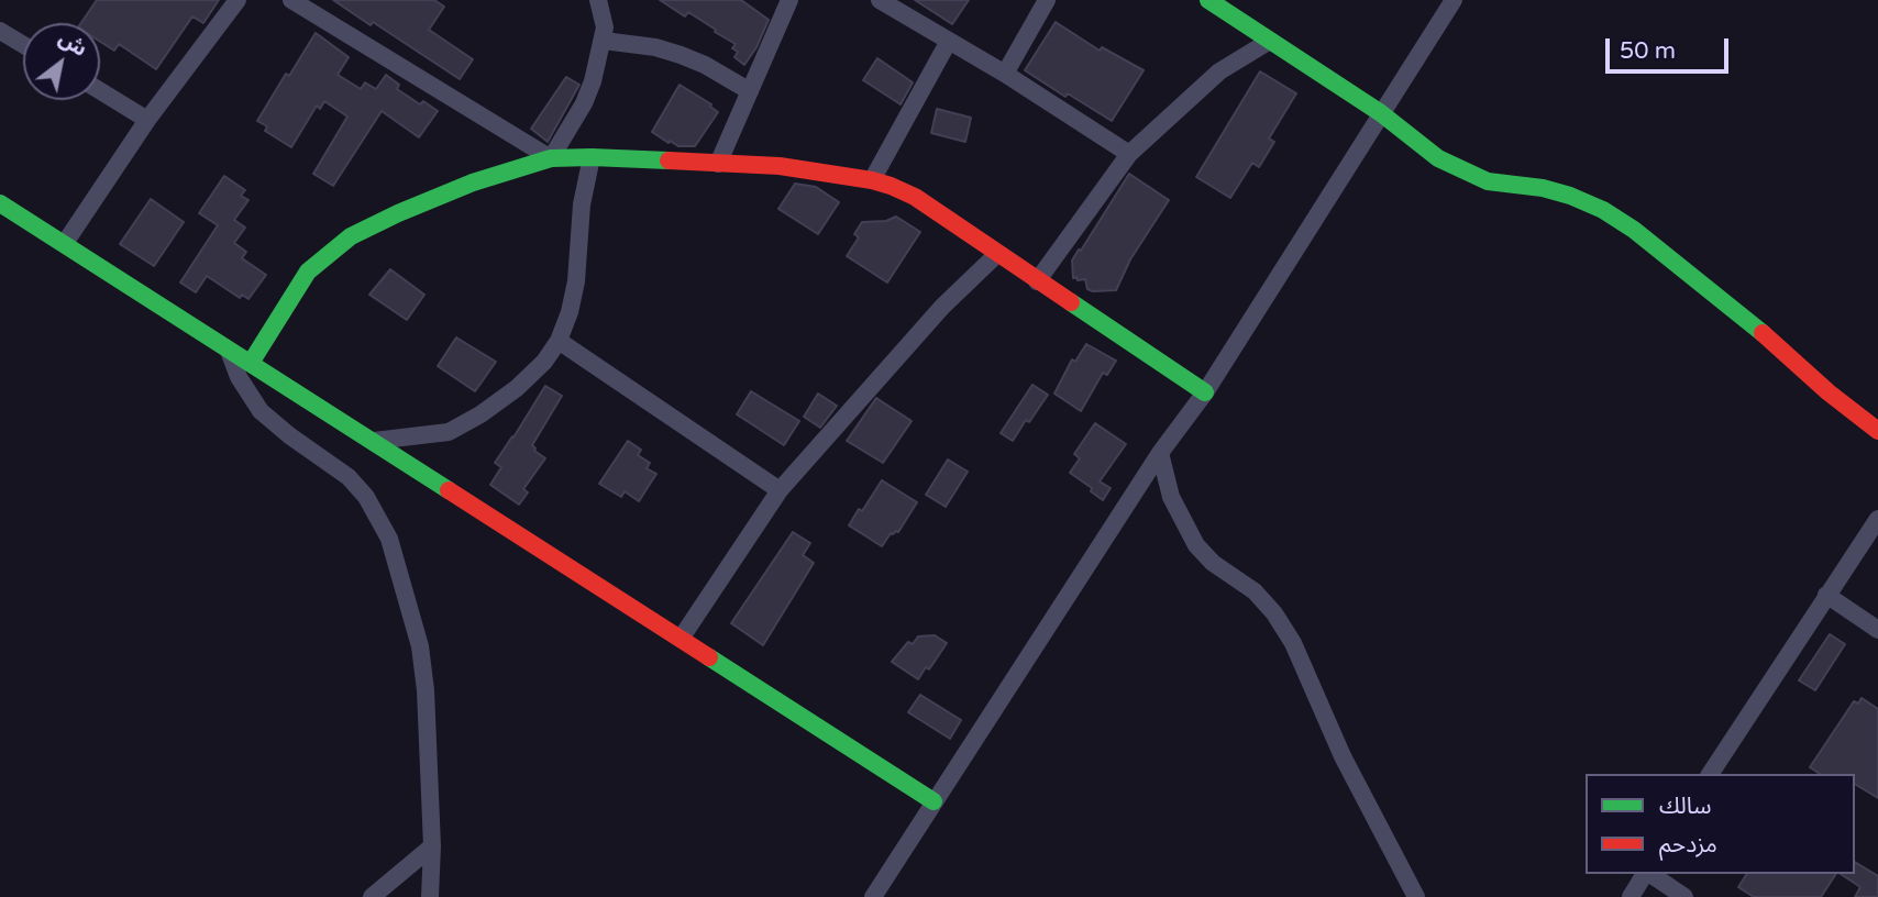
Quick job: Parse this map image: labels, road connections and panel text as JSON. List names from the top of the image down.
{
  "legend": ["سالك", "مزدحم"],
  "scale_bar": "50 m",
  "north": "top right"
}
